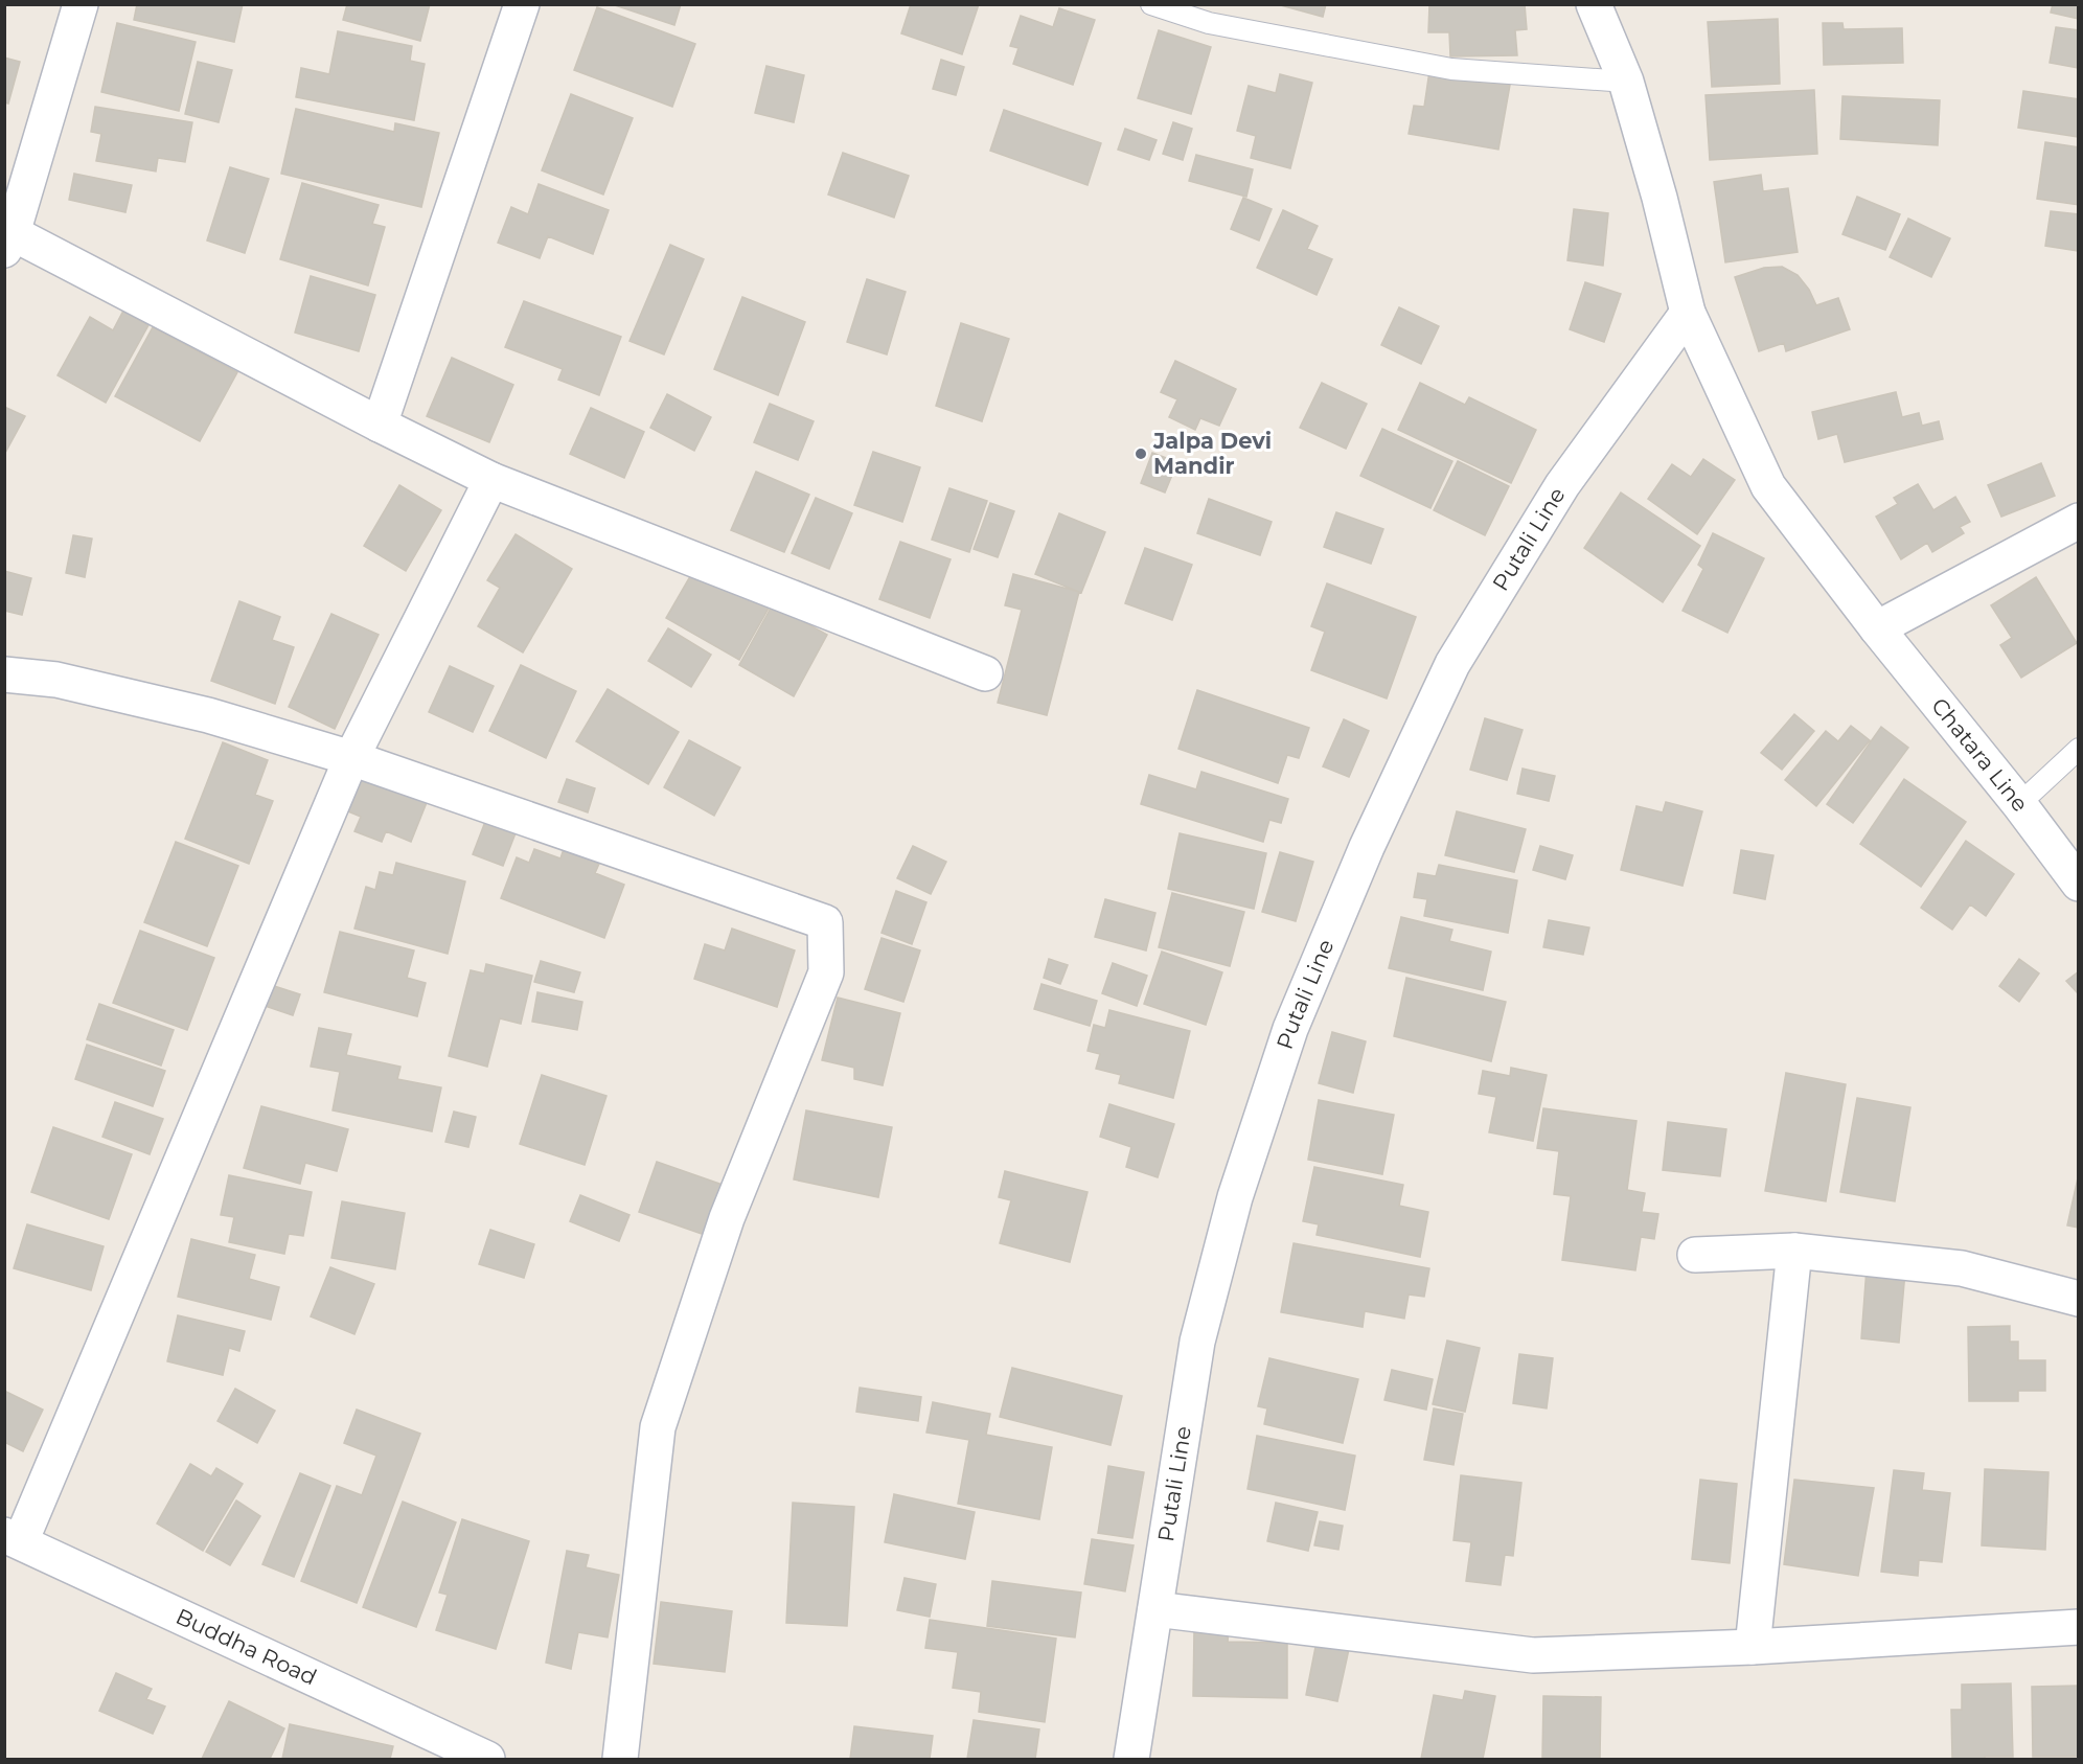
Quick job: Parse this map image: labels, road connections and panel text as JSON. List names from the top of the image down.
{
  "streets": {
    "street": ["Putali Line", "Chatara Line", "Buddha Road"]
  },
  "crossings": [
    ["Putali Line", "Chatara Line"]
  ],
  "places": ["Jalpa Devi Mandir"]
}
